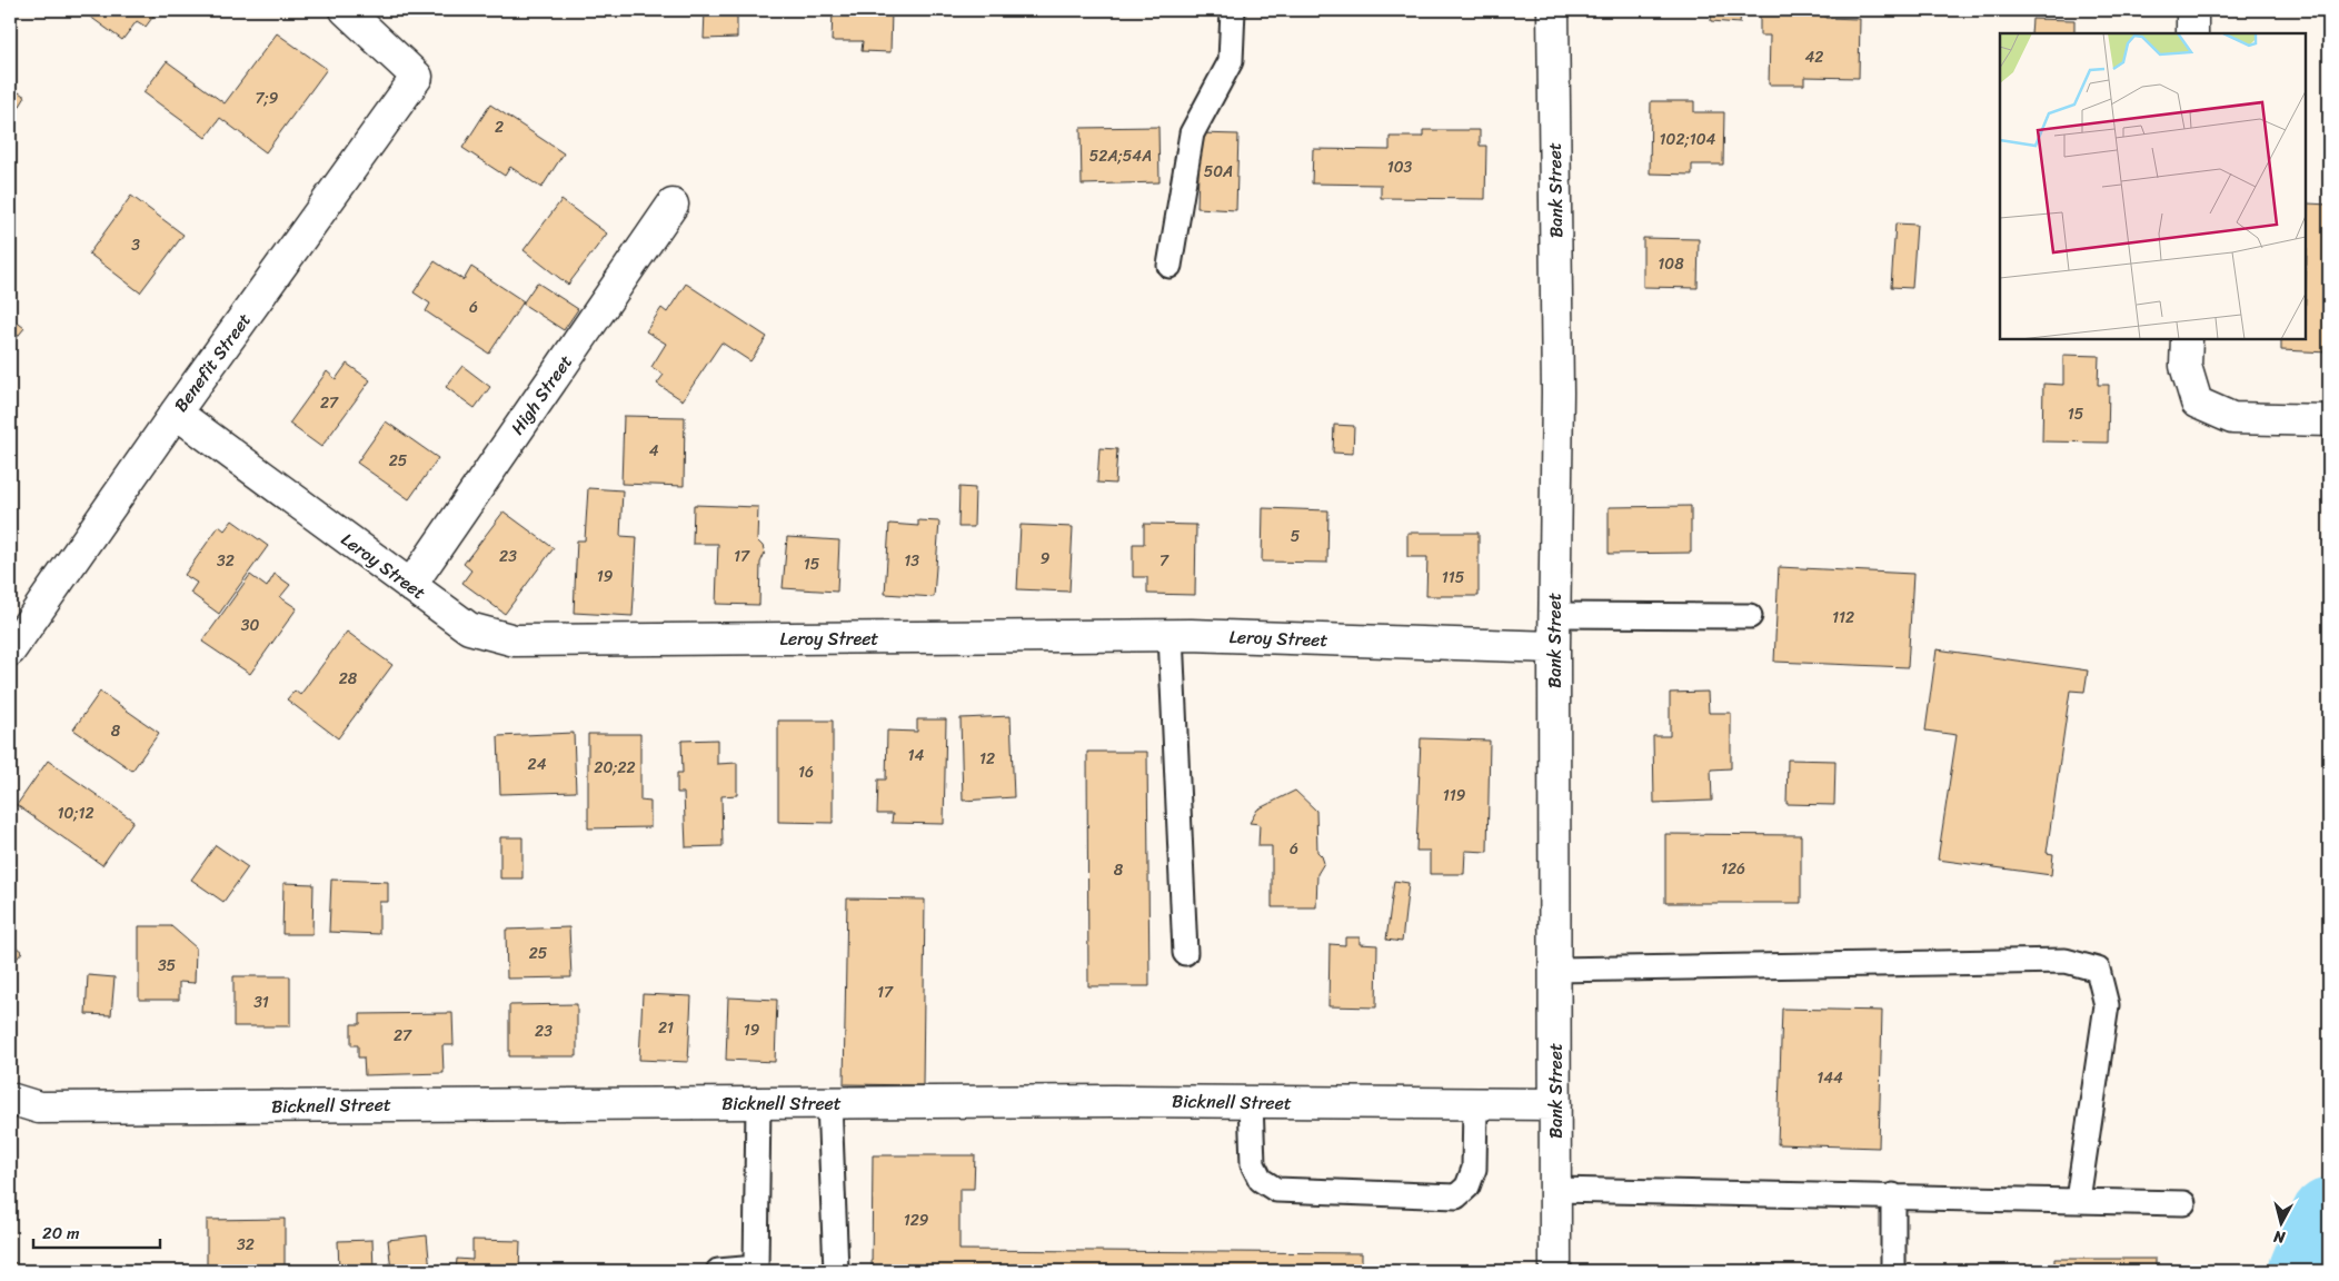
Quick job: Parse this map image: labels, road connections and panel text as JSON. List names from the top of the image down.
{
  "streets": {
    "street": [
      "Bank Street",
      "Benefit Street",
      "High Street",
      "Leroy Street",
      "Bicknell Street"
    ]
  },
  "crossings": [
    ["Bank Street", "Leroy Street"],
    ["Bank Street", "Bicknell Street"],
    ["Benefit Street", "Leroy Street"],
    ["High Street", "Leroy Street"]
  ],
  "house_numbers": [
    "42",
    "7;9",
    "2",
    "102;104",
    "52A;54A",
    "103",
    "50A",
    "3",
    "108",
    "6",
    "27",
    "15",
    "4",
    "25",
    "5",
    "23",
    "17",
    "9",
    "32",
    "13",
    "7",
    "15",
    "19",
    "115",
    "112",
    "30",
    "28",
    "8",
    "14",
    "12",
    "24",
    "20;22",
    "16",
    "119",
    "10;12",
    "6",
    "126",
    "8",
    "25",
    "35",
    "17",
    "31",
    "21",
    "19",
    "23",
    "27",
    "144",
    "129",
    "32"
  ],
  "scale_bar": "20 m",
  "north": "bottom"
}
